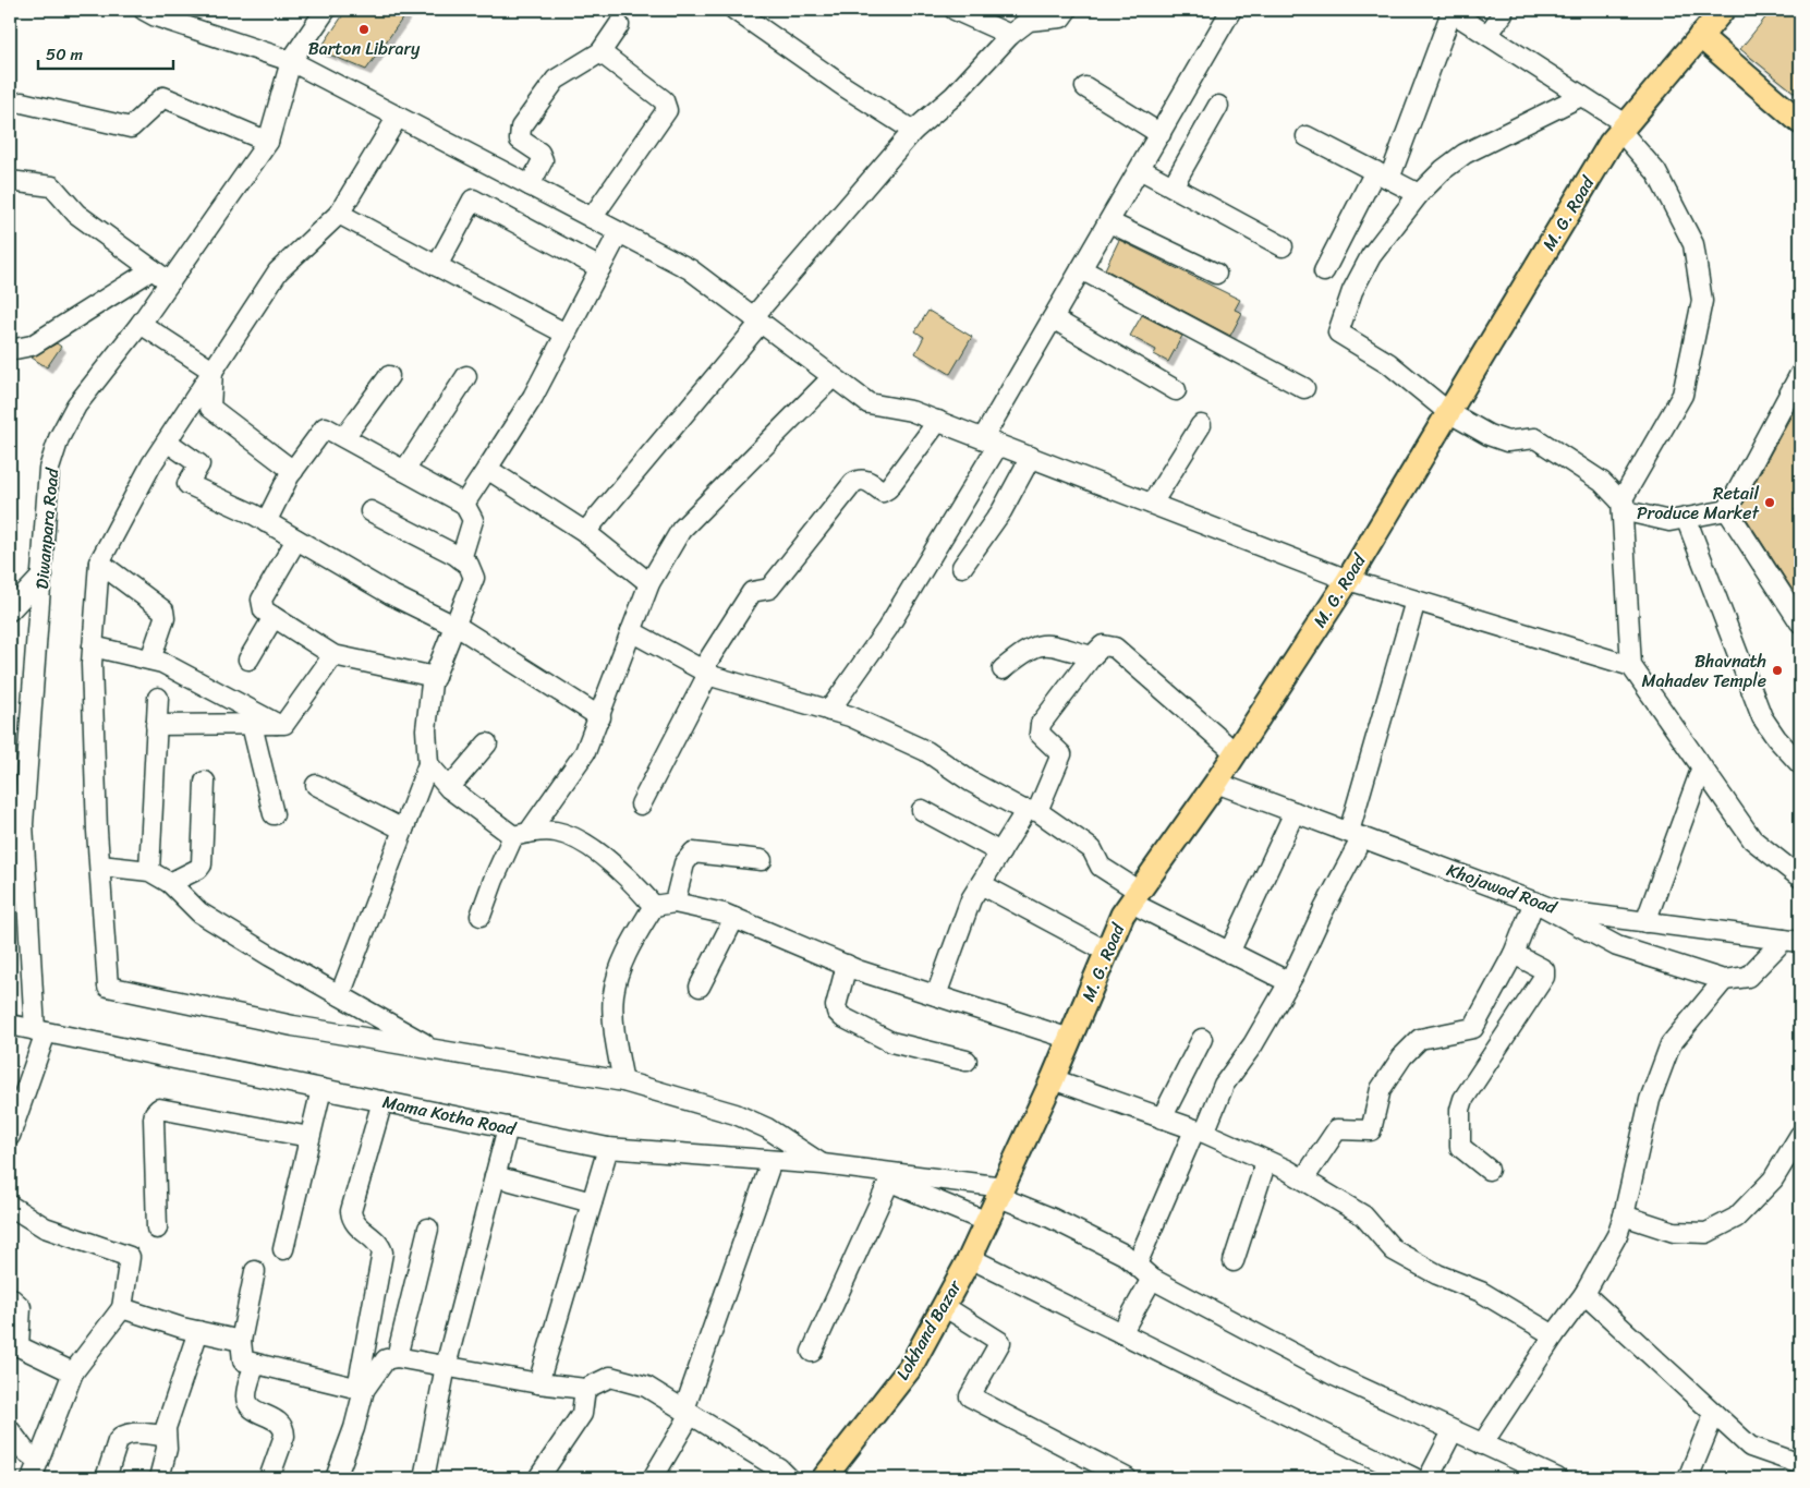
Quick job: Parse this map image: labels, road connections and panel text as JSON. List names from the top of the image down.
{
  "streets": {
    "main road": ["M. G. Road", "Lokhand Bazar"],
    "street": ["Diwanpara Road", "Khojawad Road", "Mama Kotha Road"]
  },
  "crossings": [
    ["M. G. Road", "Khojawad Road"],
    ["M. G. Road", "Mama Kotha Road"],
    ["M. G. Road", "Lokhand Bazar"],
    ["Diwanpara Road", "Mama Kotha Road"],
    ["Mama Kotha Road", "Lokhand Bazar"]
  ],
  "places": ["Barton Library", "Retail Produce Market", "Bhavnath Mahadev Temple"],
  "scale_bar": "50 m"
}
